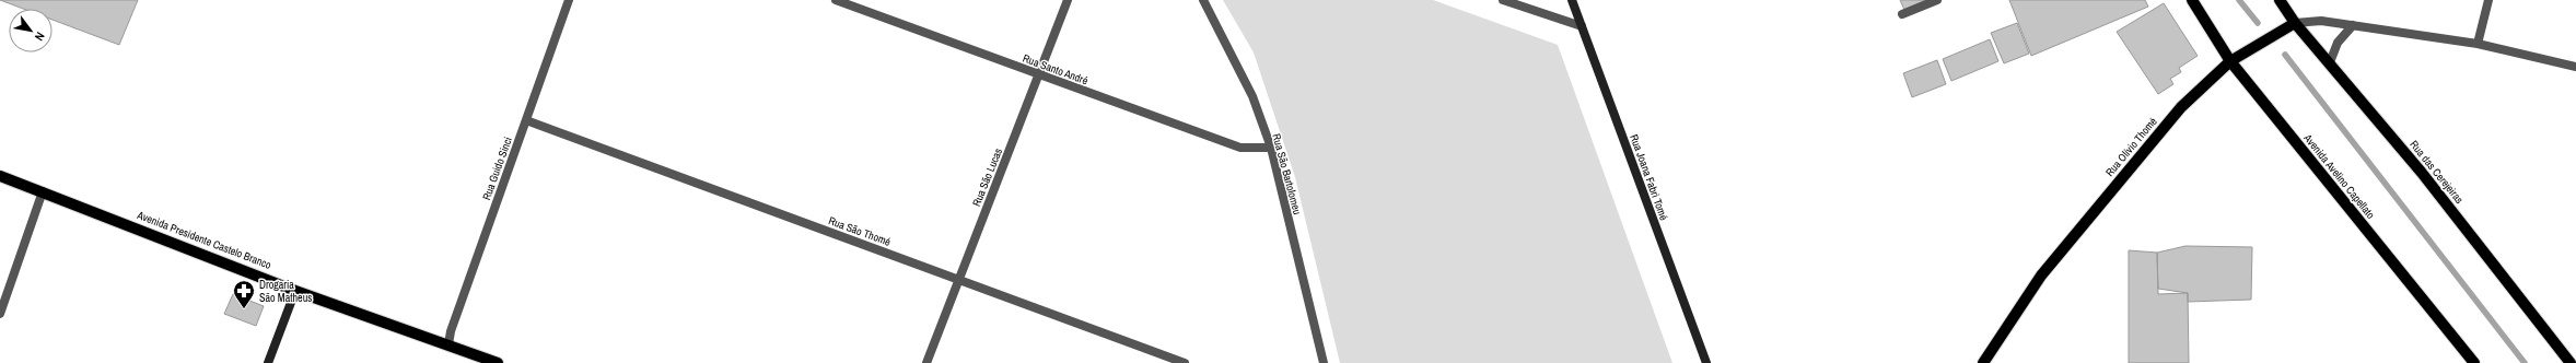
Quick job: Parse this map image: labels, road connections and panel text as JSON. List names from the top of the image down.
{
  "streets": {
    "main road": [
      "Rua Olívio Thomé",
      "Rua das Cerejeiras",
      "Avenida Avelino Capellato",
      "Avenida Presidente Castelo Branco"
    ],
    "street": [
      "Rua Santo André",
      "Rua Guido Sinci",
      "Rua São Bartolomeu",
      "Rua São Lucas",
      "Rua Joana Fabri Tomé",
      "Rua São Thomé"
    ]
  },
  "crossings": [
    ["Rua Santo André", "Rua São Bartolomeu"],
    ["Rua Santo André", "Rua São Lucas"],
    ["Rua Olívio Thomé", "Rua das Cerejeiras"],
    ["Rua Olívio Thomé", "Avenida Avelino Capellato"],
    ["Rua Guido Sinci", "Rua São Thomé"],
    ["Rua Guido Sinci", "Avenida Presidente Castelo Branco"],
    ["Rua São Lucas", "Rua São Thomé"]
  ],
  "places": {
    "pharmacy": ["Drogaria São Matheus"]
  },
  "north": "bottom right"
}
